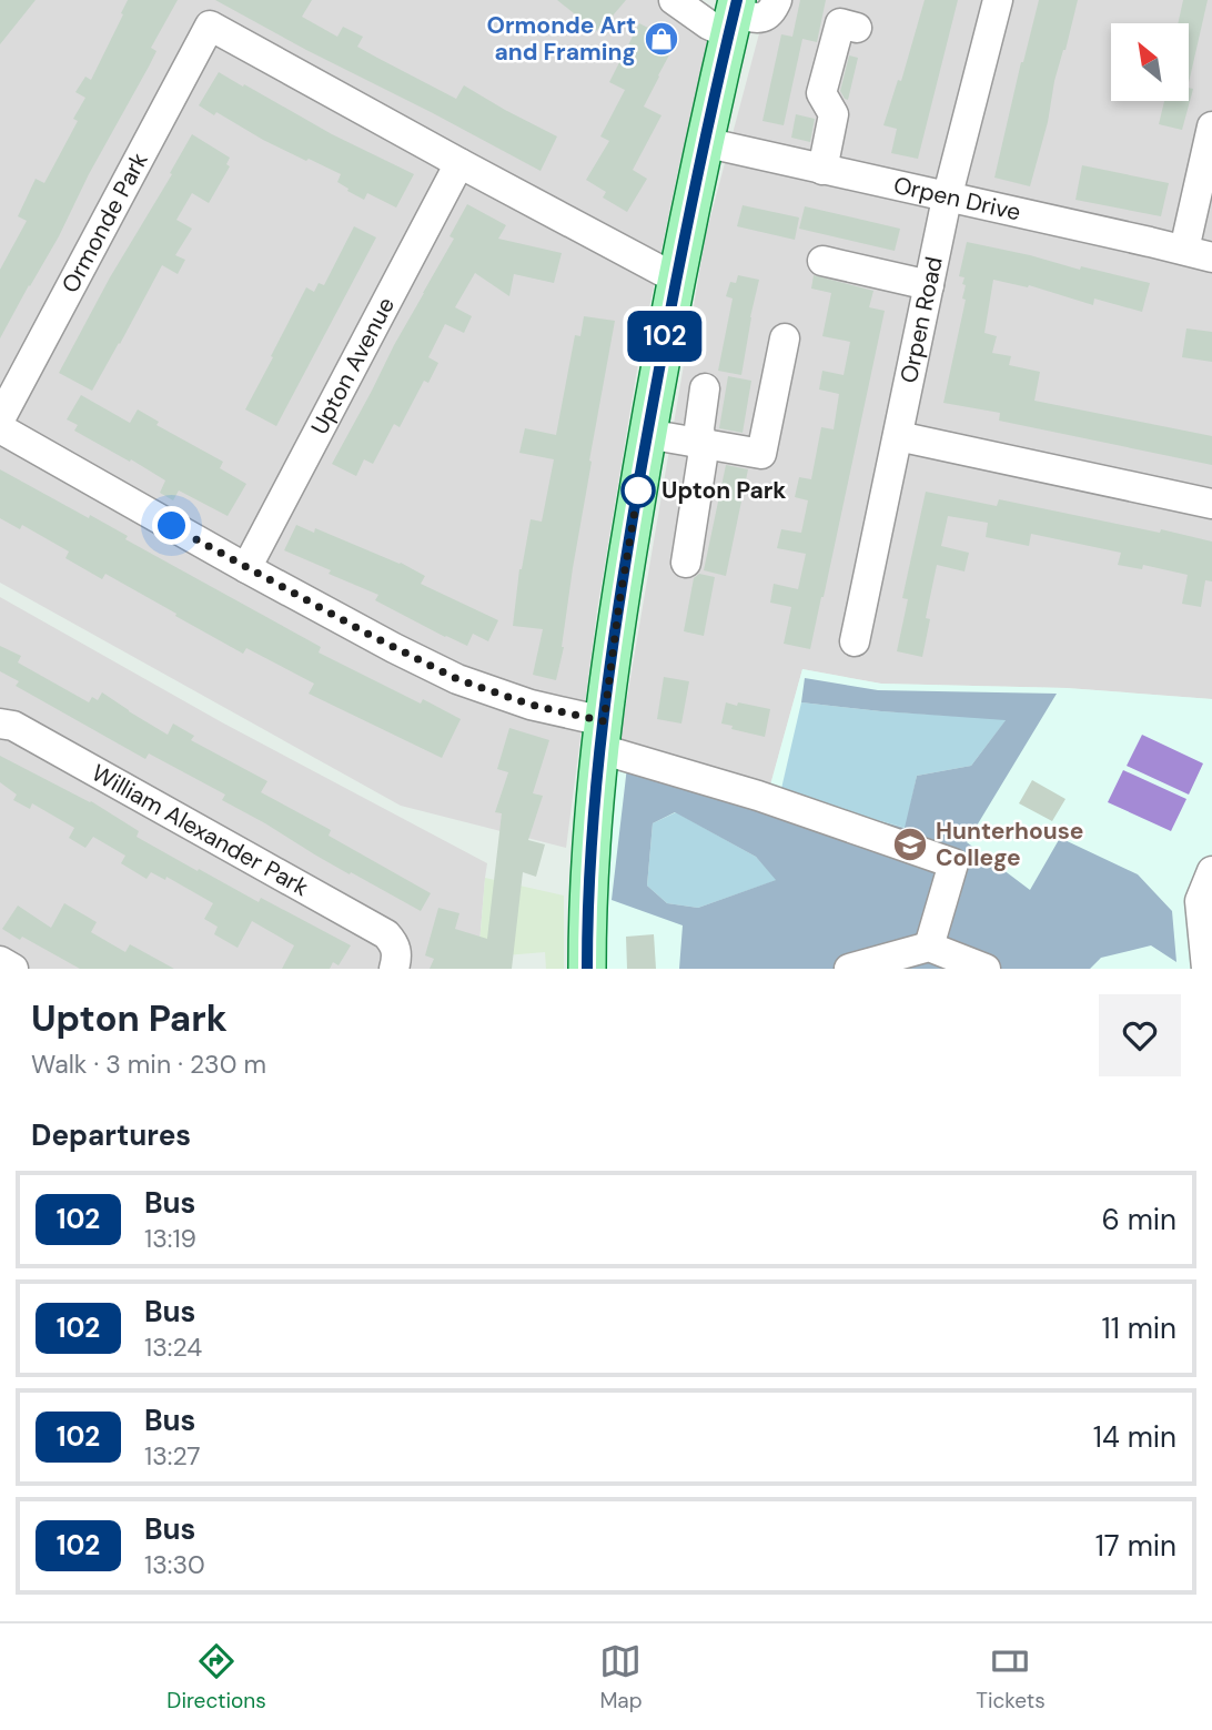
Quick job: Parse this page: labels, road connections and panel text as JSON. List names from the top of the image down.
{
  "streets": {
    "street": [
      "Orpen Drive",
      "Ormonde Park",
      "Orpen Road",
      "Upton Avenue",
      "William Alexander Park"
    ]
  },
  "crossings": [
    ["Orpen Drive", "Orpen Road"],
    ["Ormonde Park", "Upton Avenue"]
  ],
  "places": {
    "shop": ["Ormonde Art and Framing"],
    "other": ["Upton Park"],
    "school or university": ["Hunterhouse College"]
  },
  "lines": ["bus line 102"],
  "north": "top left",
  "page": {
    "on_map": "102",
    "heading": [
      ["Upton Park", "Walk · 3 min · 230 m"],
      "Departures"
    ],
    "list": [
      {
        "mark": "102",
        "name": "Bus",
        "note": "13:19",
        "value": "6 min"
      },
      {
        "mark": "102",
        "name": "Bus",
        "note": "13:24",
        "value": "11 min"
      },
      {
        "mark": "102",
        "name": "Bus",
        "note": "13:27",
        "value": "14 min"
      },
      {
        "mark": "102",
        "name": "Bus",
        "note": "13:30",
        "value": "17 min"
      }
    ],
    "tabs": ["Directions", "Map", "Tickets"]
  }
}
